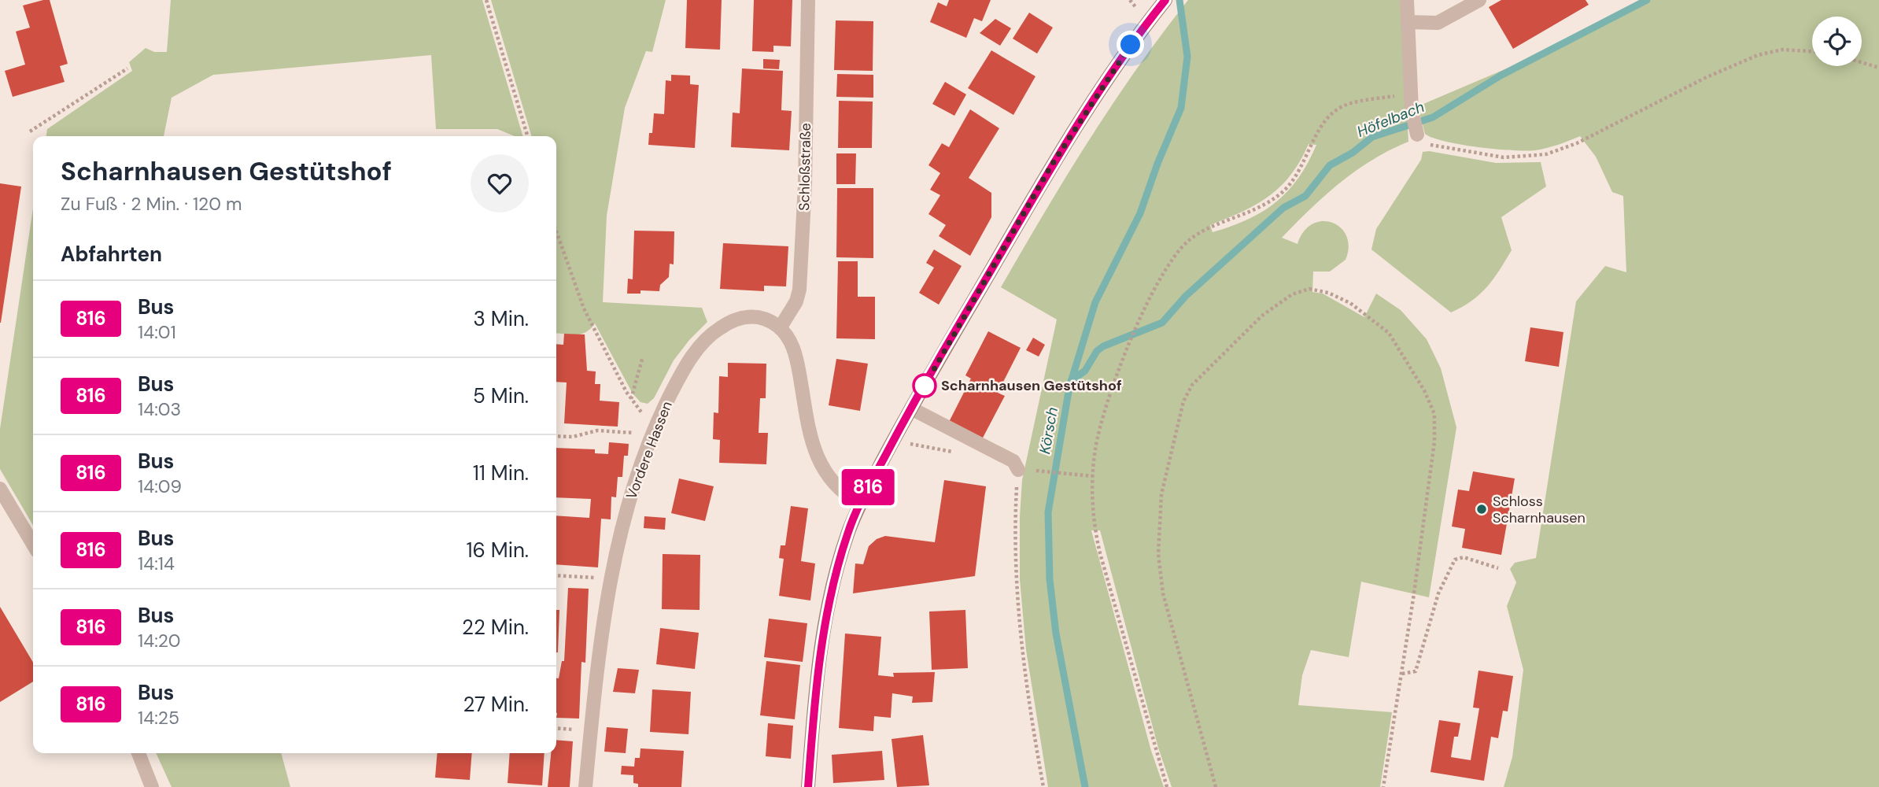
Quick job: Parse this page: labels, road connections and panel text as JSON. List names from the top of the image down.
{
  "streets": {
    "street": ["Schloßstraße", "Vordere Hassen"]
  },
  "crossings": [
    ["Schloßstraße", "Vordere Hassen"]
  ],
  "water": ["Höfelbach", "Körsch"],
  "places": ["Scharnhausen Gestütshof", "Schloss Scharnhausen"],
  "lines": ["bus line 816"],
  "page": {
    "on_map": "816",
    "heading": [
      ["Scharnhausen Gestütshof", "Zu Fuß · 2 Min. · 120 m"],
      "Abfahrten"
    ],
    "list": [
      {
        "mark": "816",
        "name": "Bus",
        "note": "14:01",
        "value": "3 Min."
      },
      {
        "mark": "816",
        "name": "Bus",
        "note": "14:03",
        "value": "5 Min."
      },
      {
        "mark": "816",
        "name": "Bus",
        "note": "14:09",
        "value": "11 Min."
      },
      {
        "mark": "816",
        "name": "Bus",
        "note": "14:14",
        "value": "16 Min."
      },
      {
        "mark": "816",
        "name": "Bus",
        "note": "14:20",
        "value": "22 Min."
      },
      {
        "mark": "816",
        "name": "Bus",
        "note": "14:25",
        "value": "27 Min."
      }
    ]
  }
}
